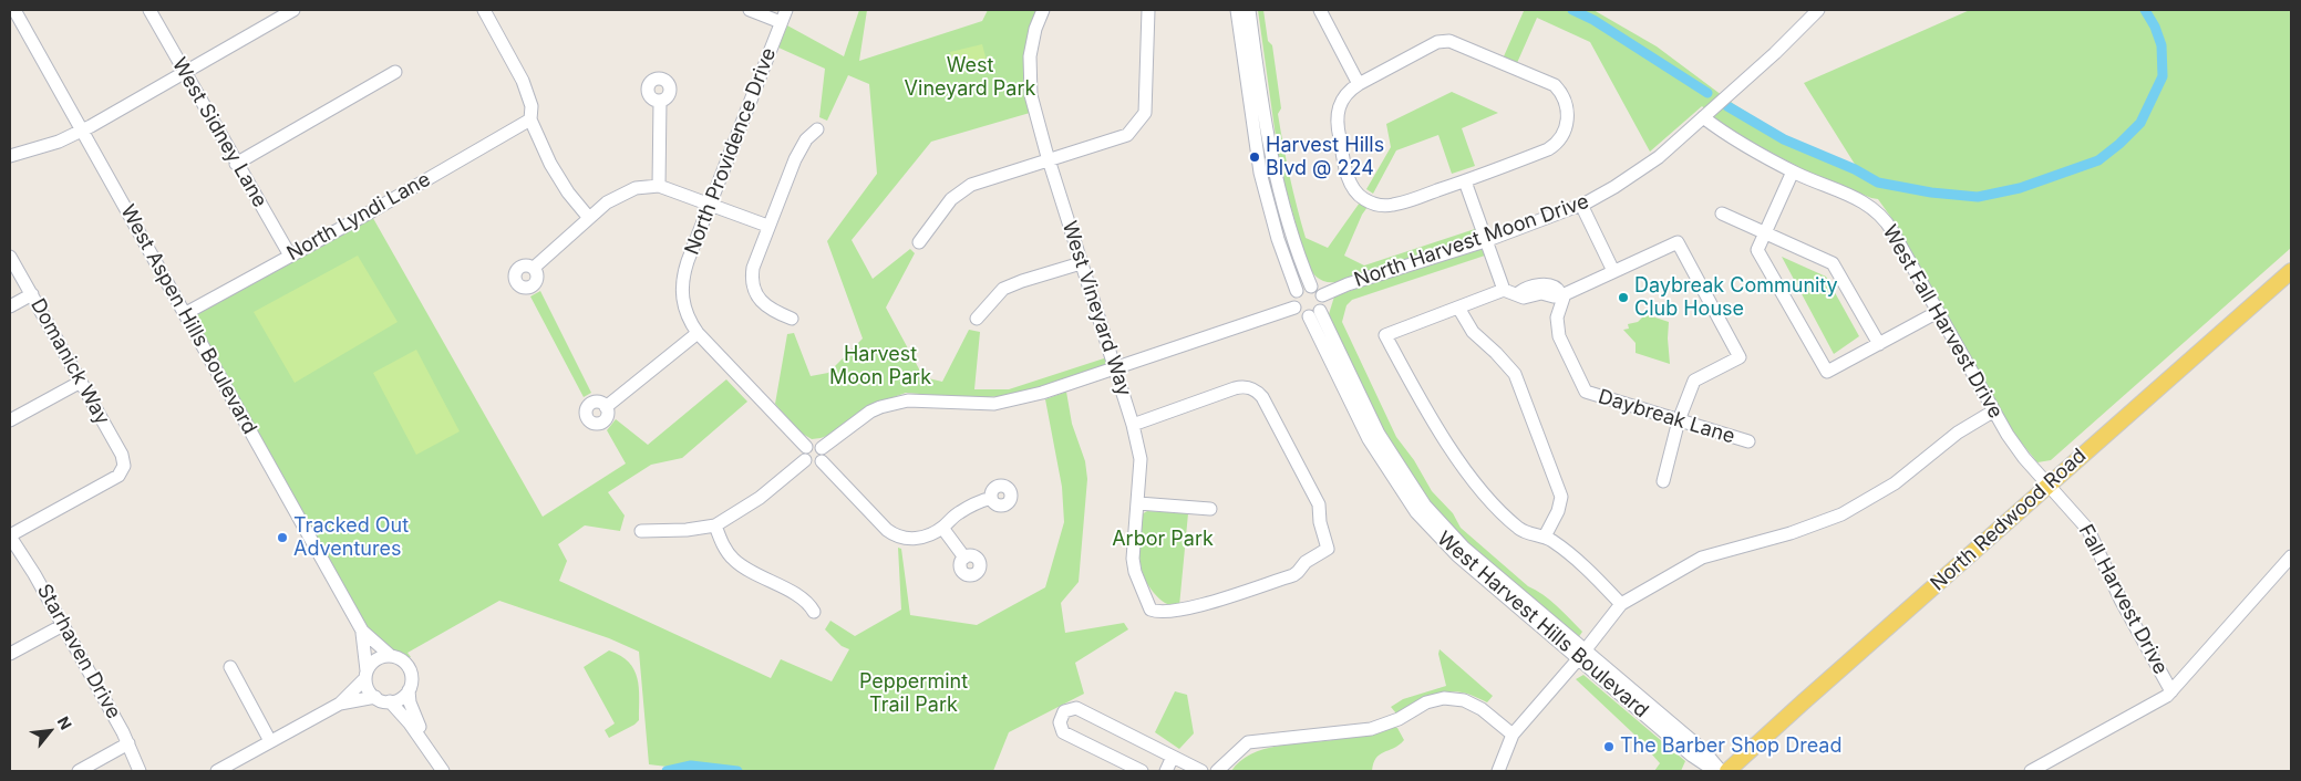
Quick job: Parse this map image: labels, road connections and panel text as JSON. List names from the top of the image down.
{
  "streets": {
    "main road": ["North Redwood Road"],
    "street": [
      "West Sidney Lane",
      "North Providence Drive",
      "North Lyndi Lane",
      "North Harvest Moon Drive",
      "West Vineyard Way",
      "West Aspen Hills Boulevard",
      "West Fall Harvest Drive",
      "Domanick Way",
      "Daybreak Lane",
      "Fall Harvest Drive",
      "West Harvest Hills Boulevard",
      "Starhaven Drive"
    ]
  },
  "crossings": [
    ["West Sidney Lane", "North Lyndi Lane"],
    ["North Lyndi Lane", "West Aspen Hills Boulevard"],
    ["North Harvest Moon Drive", "West Fall Harvest Drive"],
    ["North Harvest Moon Drive", "West Harvest Hills Boulevard"],
    ["West Fall Harvest Drive", "North Redwood Road"],
    ["West Fall Harvest Drive", "Fall Harvest Drive"],
    ["Domanick Way", "Starhaven Drive"],
    ["North Redwood Road", "Fall Harvest Drive"]
  ],
  "parks": [
    "West Vineyard Park",
    "Harvest Moon Park",
    "Arbor Park",
    "Peppermint Trail Park"
  ],
  "places": [
    "Harvest Hills Blvd @ 224",
    "Daybreak Community Club House",
    "Tracked Out Adventures",
    "The Barber Shop Dread"
  ],
  "north": "top right"
}
